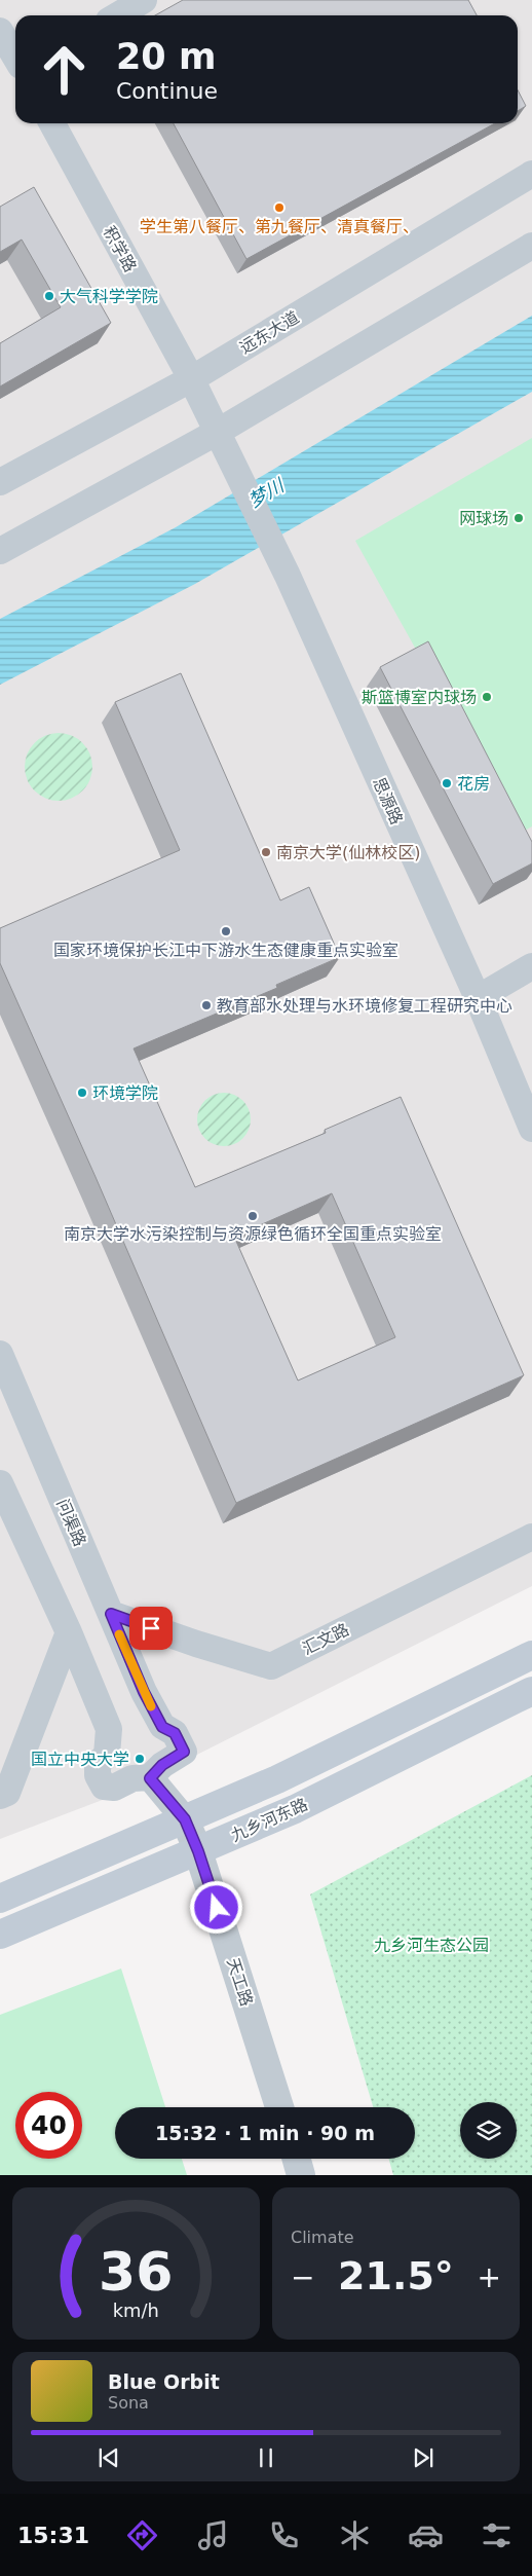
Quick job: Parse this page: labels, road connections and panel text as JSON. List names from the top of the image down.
{
  "streets": {
    "main road": ["九乡河东路"],
    "street": [
      "积学路",
      "远东大道",
      "思源路",
      "问渠路",
      "汇文路",
      "天工路"
    ]
  },
  "crossings": [
    ["积学路", "远东大道"],
    ["积学路", "思源路"],
    ["问渠路", "汇文路"],
    ["九乡河东路", "天工路"]
  ],
  "water": ["梦川"],
  "parks": ["九乡河生态公园"],
  "places": [
    "学生第八餐厅、第九餐厅、清真餐厅、",
    "大气科学学院",
    "网球场",
    "斯篮博室内球场",
    "花房",
    "南京大学(仙林校区)",
    "国家环境保护长江中下游水生态健康重点实验室",
    "教育部水处理与水环境修复工程研究中心",
    "环境学院",
    "南京大学水污染控制与资源绿色循环全国重点实验室",
    "国立中央大学"
  ],
  "page": {
    "turn": ["20 m", "Continue"],
    "limit": "40",
    "trip": "15:32 · 1 min · 90 m",
    "tile": "Climate",
    "heat": ["−", "21.5°", "+"],
    "song": ["Blue Orbit", "Sona"],
    "tabs": "15:31",
    "gauge": ["36", "km/h"]
  }
}
